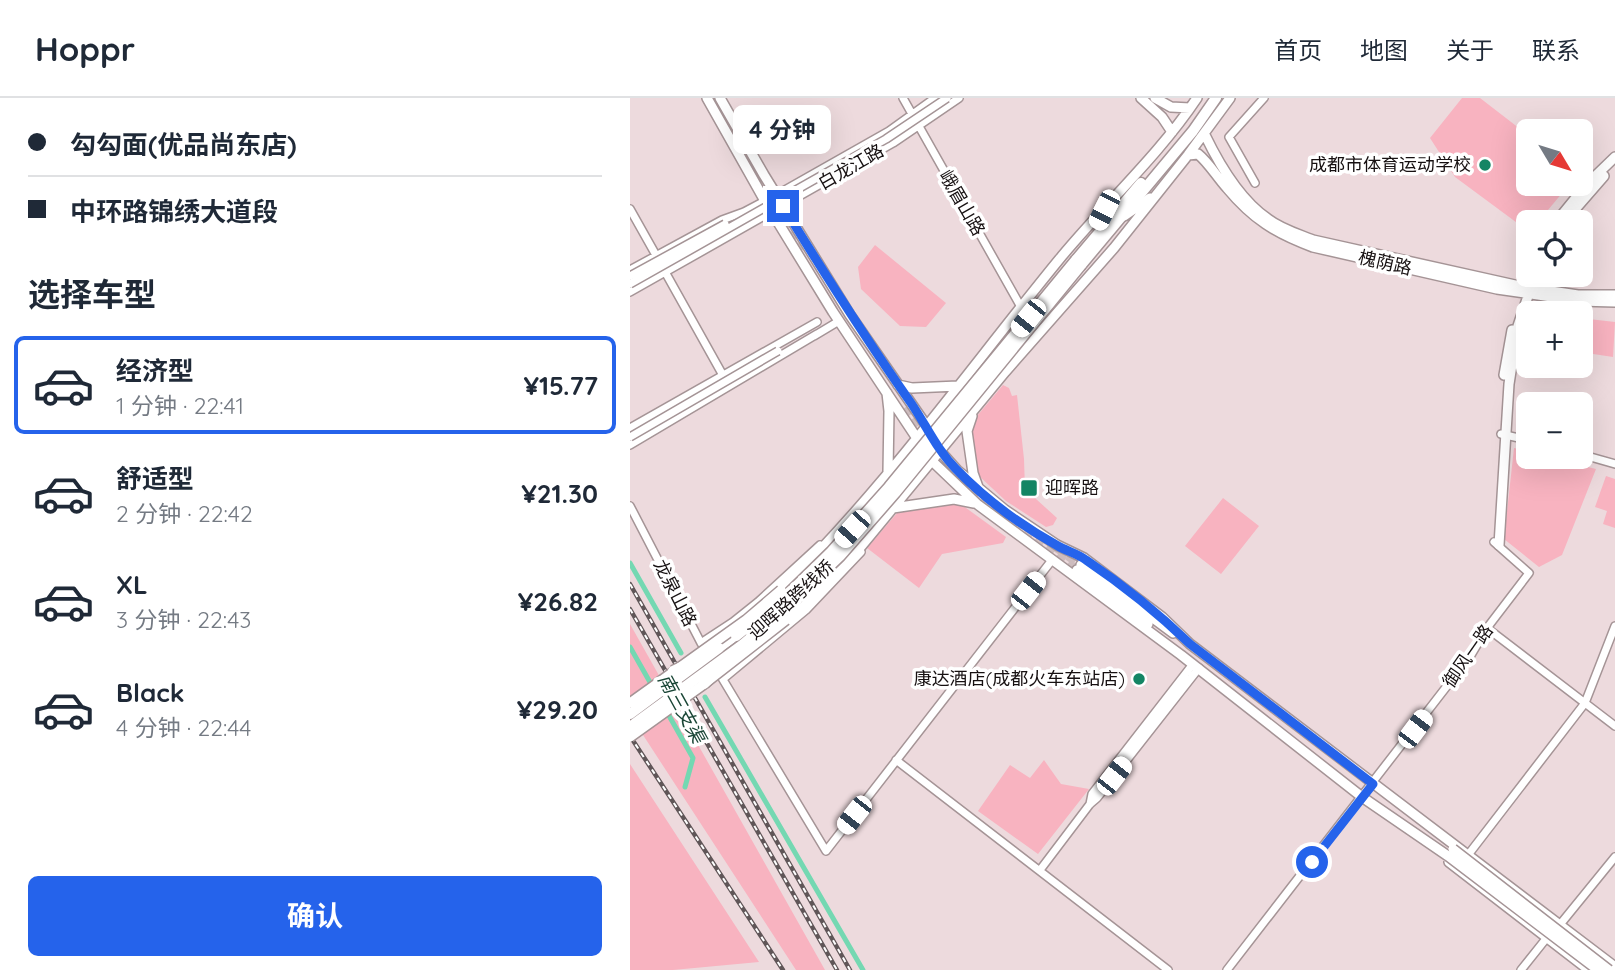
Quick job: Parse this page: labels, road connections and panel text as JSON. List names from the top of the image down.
{
  "streets": {
    "highway": ["迎晖路跨线桥"],
    "main road": ["槐荫路", "御风一路"],
    "street": ["白龙江路", "峨眉山路", "龙泉山路"]
  },
  "crossings": [
    ["白龙江路", "峨眉山路"],
    ["槐荫路", "御风一路"]
  ],
  "water": ["南三支渠"],
  "places": {
    "other": ["成都市体育运动学校", "康达酒店(成都火车东站店)"],
    "transit": ["迎晖路"]
  },
  "north": "bottom right",
  "page": {
    "header": "Hoppr",
    "nav": [
      "首页",
      "地图",
      "关于",
      "联系"
    ],
    "banner": ["勾勾面(优品尚东店)", "中环路锦绣大道段"],
    "bubble": "4 分钟",
    "map_buttons": ["+", "−"],
    "heading": "选择车型",
    "list": [
      {
        "name": "经济型",
        "note": "1 分钟 · 22:41",
        "value": "¥15.77"
      },
      {
        "name": "舒适型",
        "note": "2 分钟 · 22:42",
        "value": "¥21.30"
      },
      {
        "name": "XL",
        "note": "3 分钟 · 22:43",
        "value": "¥26.82"
      },
      {
        "name": "Black",
        "note": "4 分钟 · 22:44",
        "value": "¥29.20"
      }
    ],
    "buttons": "确认"
  }
}
